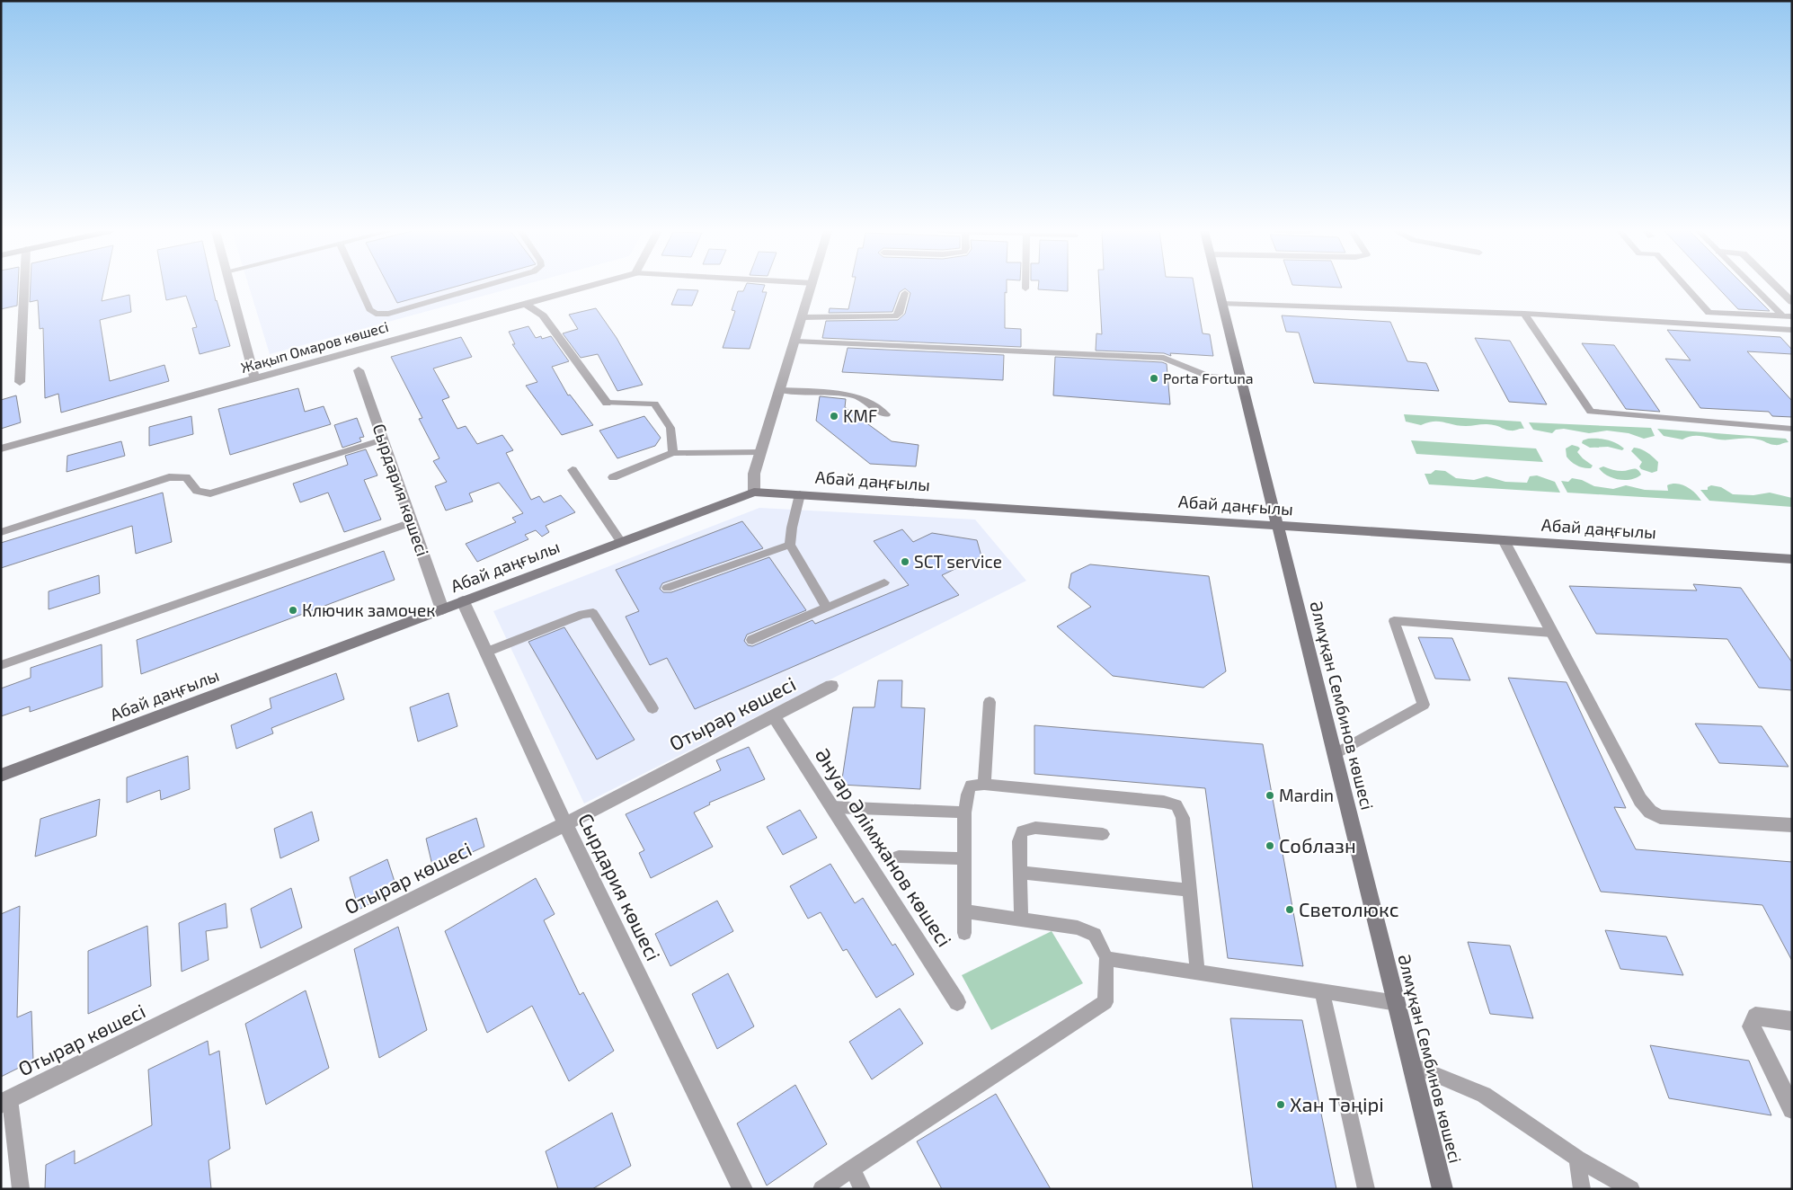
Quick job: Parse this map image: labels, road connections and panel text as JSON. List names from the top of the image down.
{
  "streets": {
    "street": [
      "Жақып Омаров көшесі",
      "Абай даңғылы",
      "Сырдария көшесі",
      "Әлмұқан Сембинов көшесі",
      "Отырар көшесі",
      "Әнуар Әлімжанов көшесі"
    ]
  },
  "crossings": [
    ["Абай даңғылы", "Сырдария көшесі"],
    ["Абай даңғылы", "Әлмұқан Сембинов көшесі"],
    ["Сырдария көшесі", "Отырар көшесі"],
    ["Отырар көшесі", "Әнуар Әлімжанов көшесі"]
  ],
  "places": [
    "Porta Fortuna",
    "KMF",
    "SCT service",
    "Ключик замочек",
    "Mardin",
    "Соблазн",
    "Светолюкс",
    "Хан Тәңірі"
  ]
}
